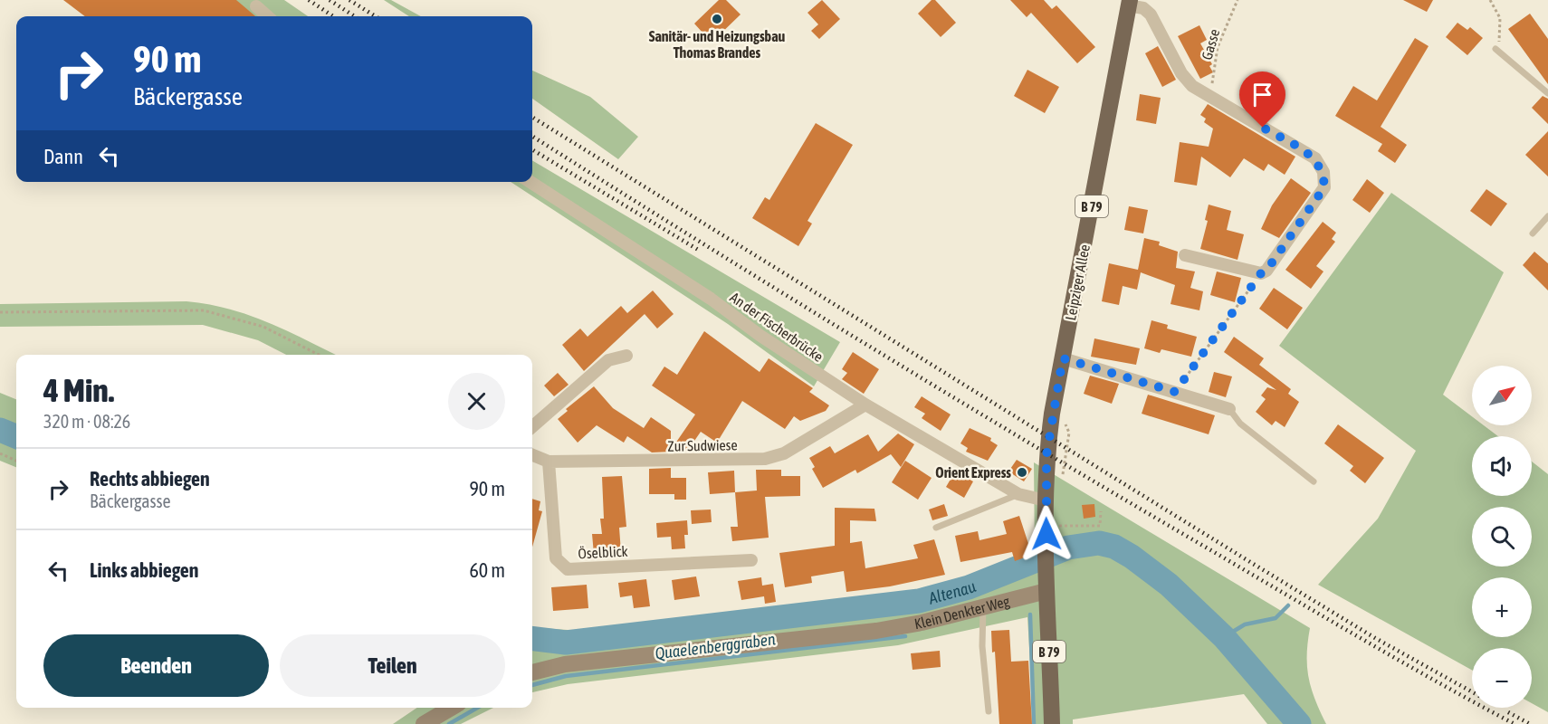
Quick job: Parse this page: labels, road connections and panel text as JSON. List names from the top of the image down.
{
  "streets": {
    "main road": ["B 79", "Leipziger Allee"],
    "street": [
      "An der Fischerbrücke",
      "Zur Sudwiese",
      "Öselblick",
      "Klein Denkter Weg"
    ],
    "path": ["Gasse"]
  },
  "crossings": [
    ["B 79", "Leipziger Allee"],
    ["B 79", "Klein Denkter Weg"],
    ["Leipziger Allee", "An der Fischerbrücke"],
    ["An der Fischerbrücke", "Zur Sudwiese"],
    ["Zur Sudwiese", "Öselblick"]
  ],
  "water": ["Altenau", "Quaelenberggraben"],
  "places": ["Sanitär- und Heizungsbau Thomas Brandes", "Orient Express"],
  "north": "top right",
  "page": {
    "turn": ["90 m", "Bäckergasse"],
    "then": "Dann",
    "heading": ["4 Min.", "320 m · 08:26"],
    "map_buttons": ["+", "−"],
    "list": [
      {
        "name": "Rechts abbiegen",
        "note": "Bäckergasse",
        "value": "90 m"
      },
      {
        "name": "Links abbiegen",
        "value": "60 m"
      }
    ],
    "buttons": ["Beenden", "Teilen"]
  }
}
